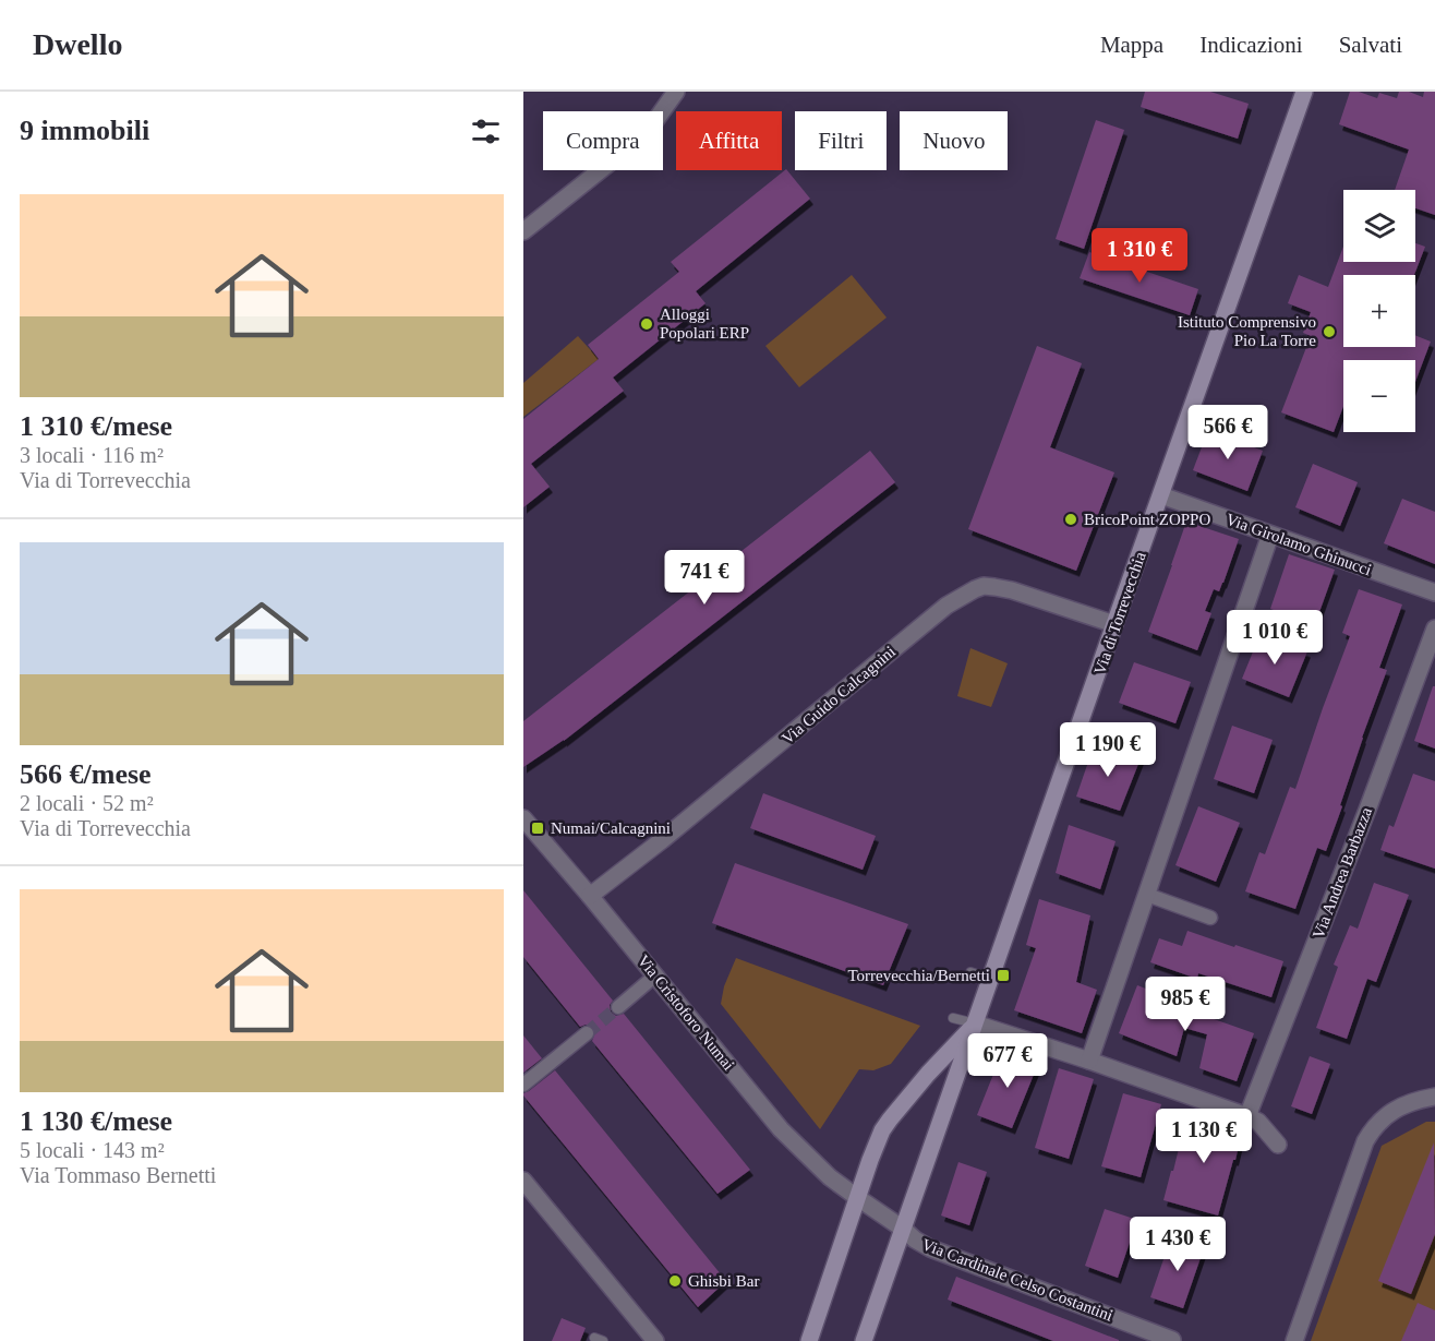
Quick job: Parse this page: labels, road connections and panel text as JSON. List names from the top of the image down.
{
  "streets": {
    "main road": ["Via di Torrevecchia"],
    "street": [
      "Via Girolamo Ghinucci",
      "Via Guido Calcagnini",
      "Via Andrea Barbazza",
      "Via Cristoforo Numai",
      "Via Cardinale Celso Costantini"
    ]
  },
  "crossings": [
    ["Via Girolamo Ghinucci", "Via di Torrevecchia"],
    ["Via di Torrevecchia", "Via Guido Calcagnini"],
    ["Via di Torrevecchia", "Via Cristoforo Numai"],
    ["Via di Torrevecchia", "Via Cardinale Celso Costantini"],
    ["Via Guido Calcagnini", "Via Cristoforo Numai"]
  ],
  "places": {
    "other": [
      "Alloggi Popolari ERP",
      "Istituto Comprensivo Pio La Torre",
      "BricoPoint ZOPPO",
      "Ghisbi Bar"
    ],
    "transit": ["Numai/Calcagnini", "Torrevecchia/Bernetti"]
  },
  "page": {
    "header": "Dwello",
    "nav": ["Mappa", "Indicazioni", "Salvati"],
    "heading": "9 immobili",
    "chip": [
      "Compra",
      "Affitta",
      "Filtri",
      "Nuovo"
    ],
    "list": [
      {
        "name": "1 310 €/mese",
        "note": "3 locali · 116 m² · Via di Torrevecchia"
      },
      {
        "name": "566 €/mese",
        "note": "2 locali · 52 m² · Via di Torrevecchia"
      },
      {
        "name": "1 130 €/mese",
        "note": "5 locali · 143 m² · Via Tommaso Bernetti"
      }
    ],
    "map_buttons": ["+", "−"],
    "price": [
      "1 310 €",
      "566 €",
      "741 €",
      "1 010 €",
      "1 190 €",
      "985 €",
      "677 €",
      "1 130 €",
      "1 430 €"
    ]
  }
}
